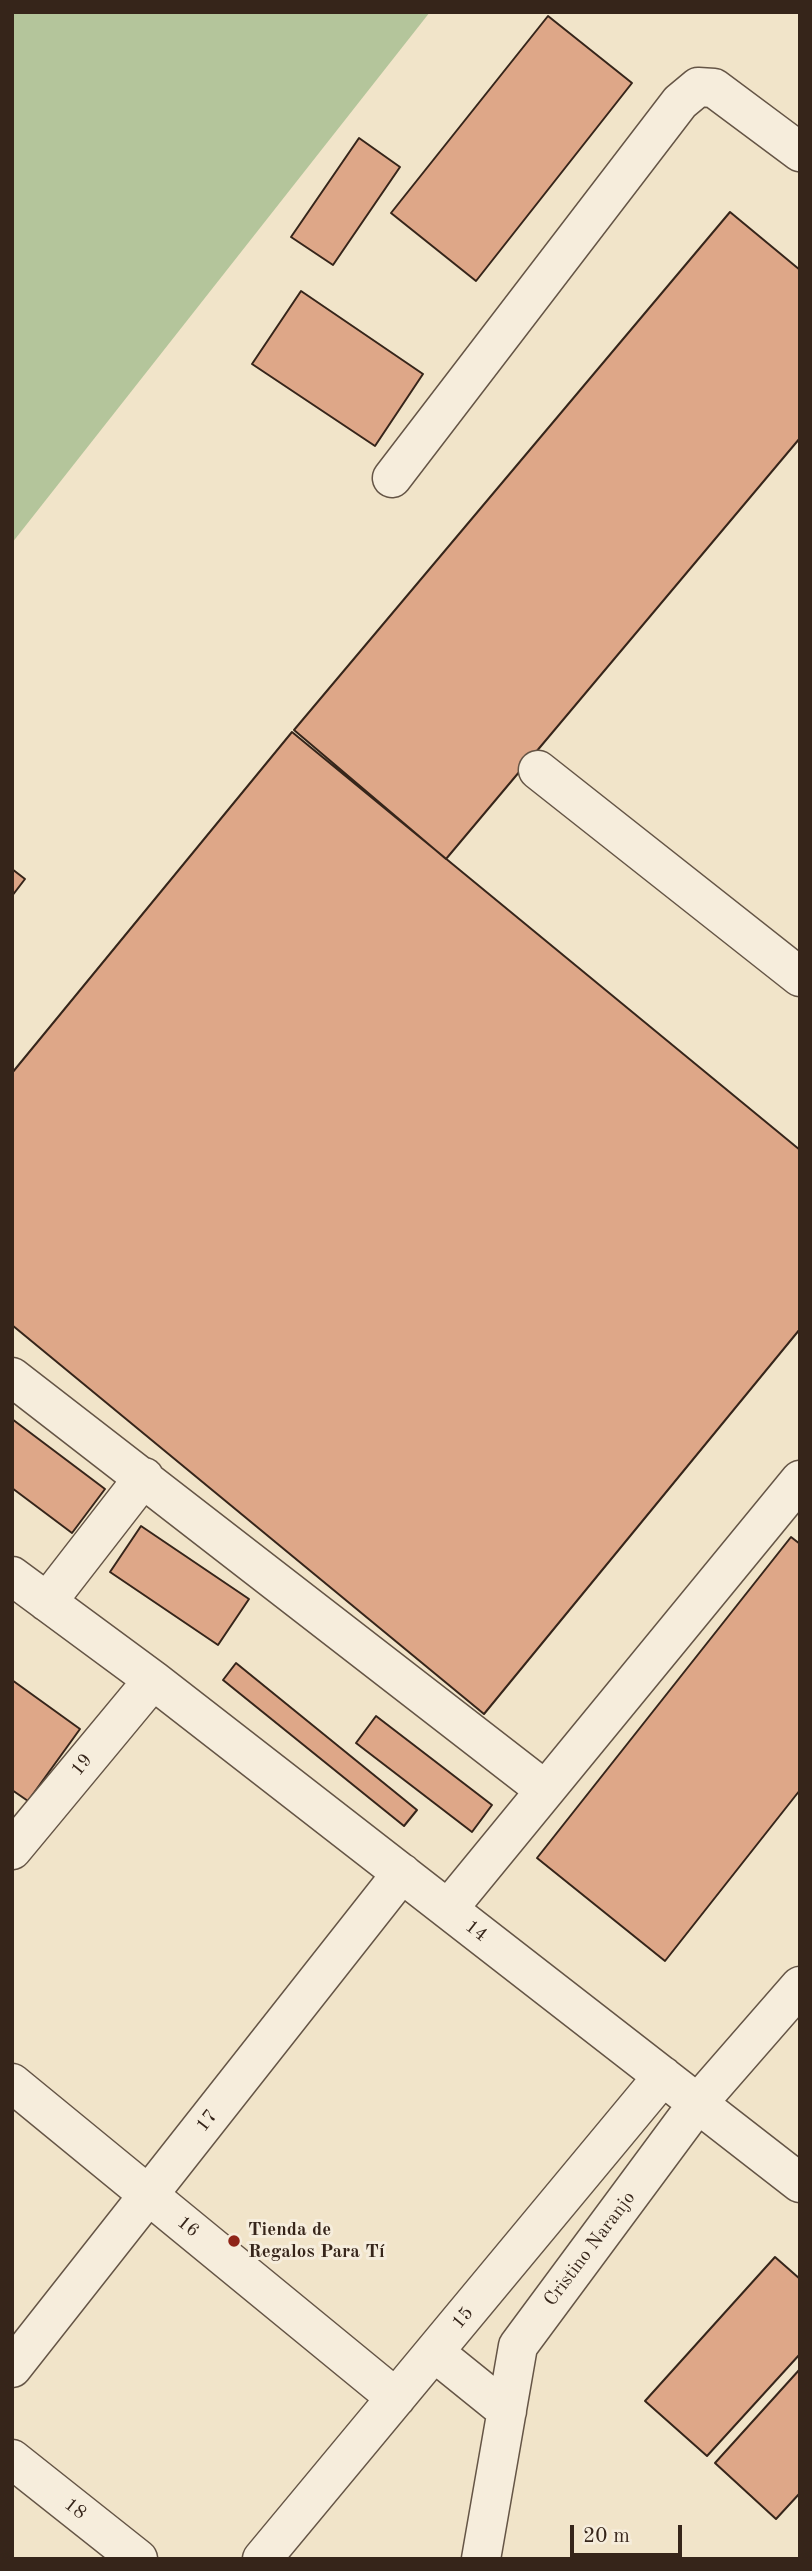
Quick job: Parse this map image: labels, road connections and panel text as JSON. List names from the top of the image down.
{
  "streets": {
    "street": [
      "19",
      "14",
      "17",
      "16",
      "Cristino Naranjo",
      "15",
      "18"
    ]
  },
  "crossings": [
    ["19", "14"],
    ["14", "17"],
    ["14", "Cristino Naranjo"],
    ["14", "15"],
    ["17", "16"],
    ["16", "15"]
  ],
  "places": ["Tienda de Regalos Para Tí"],
  "scale_bar": "20 m"
}
